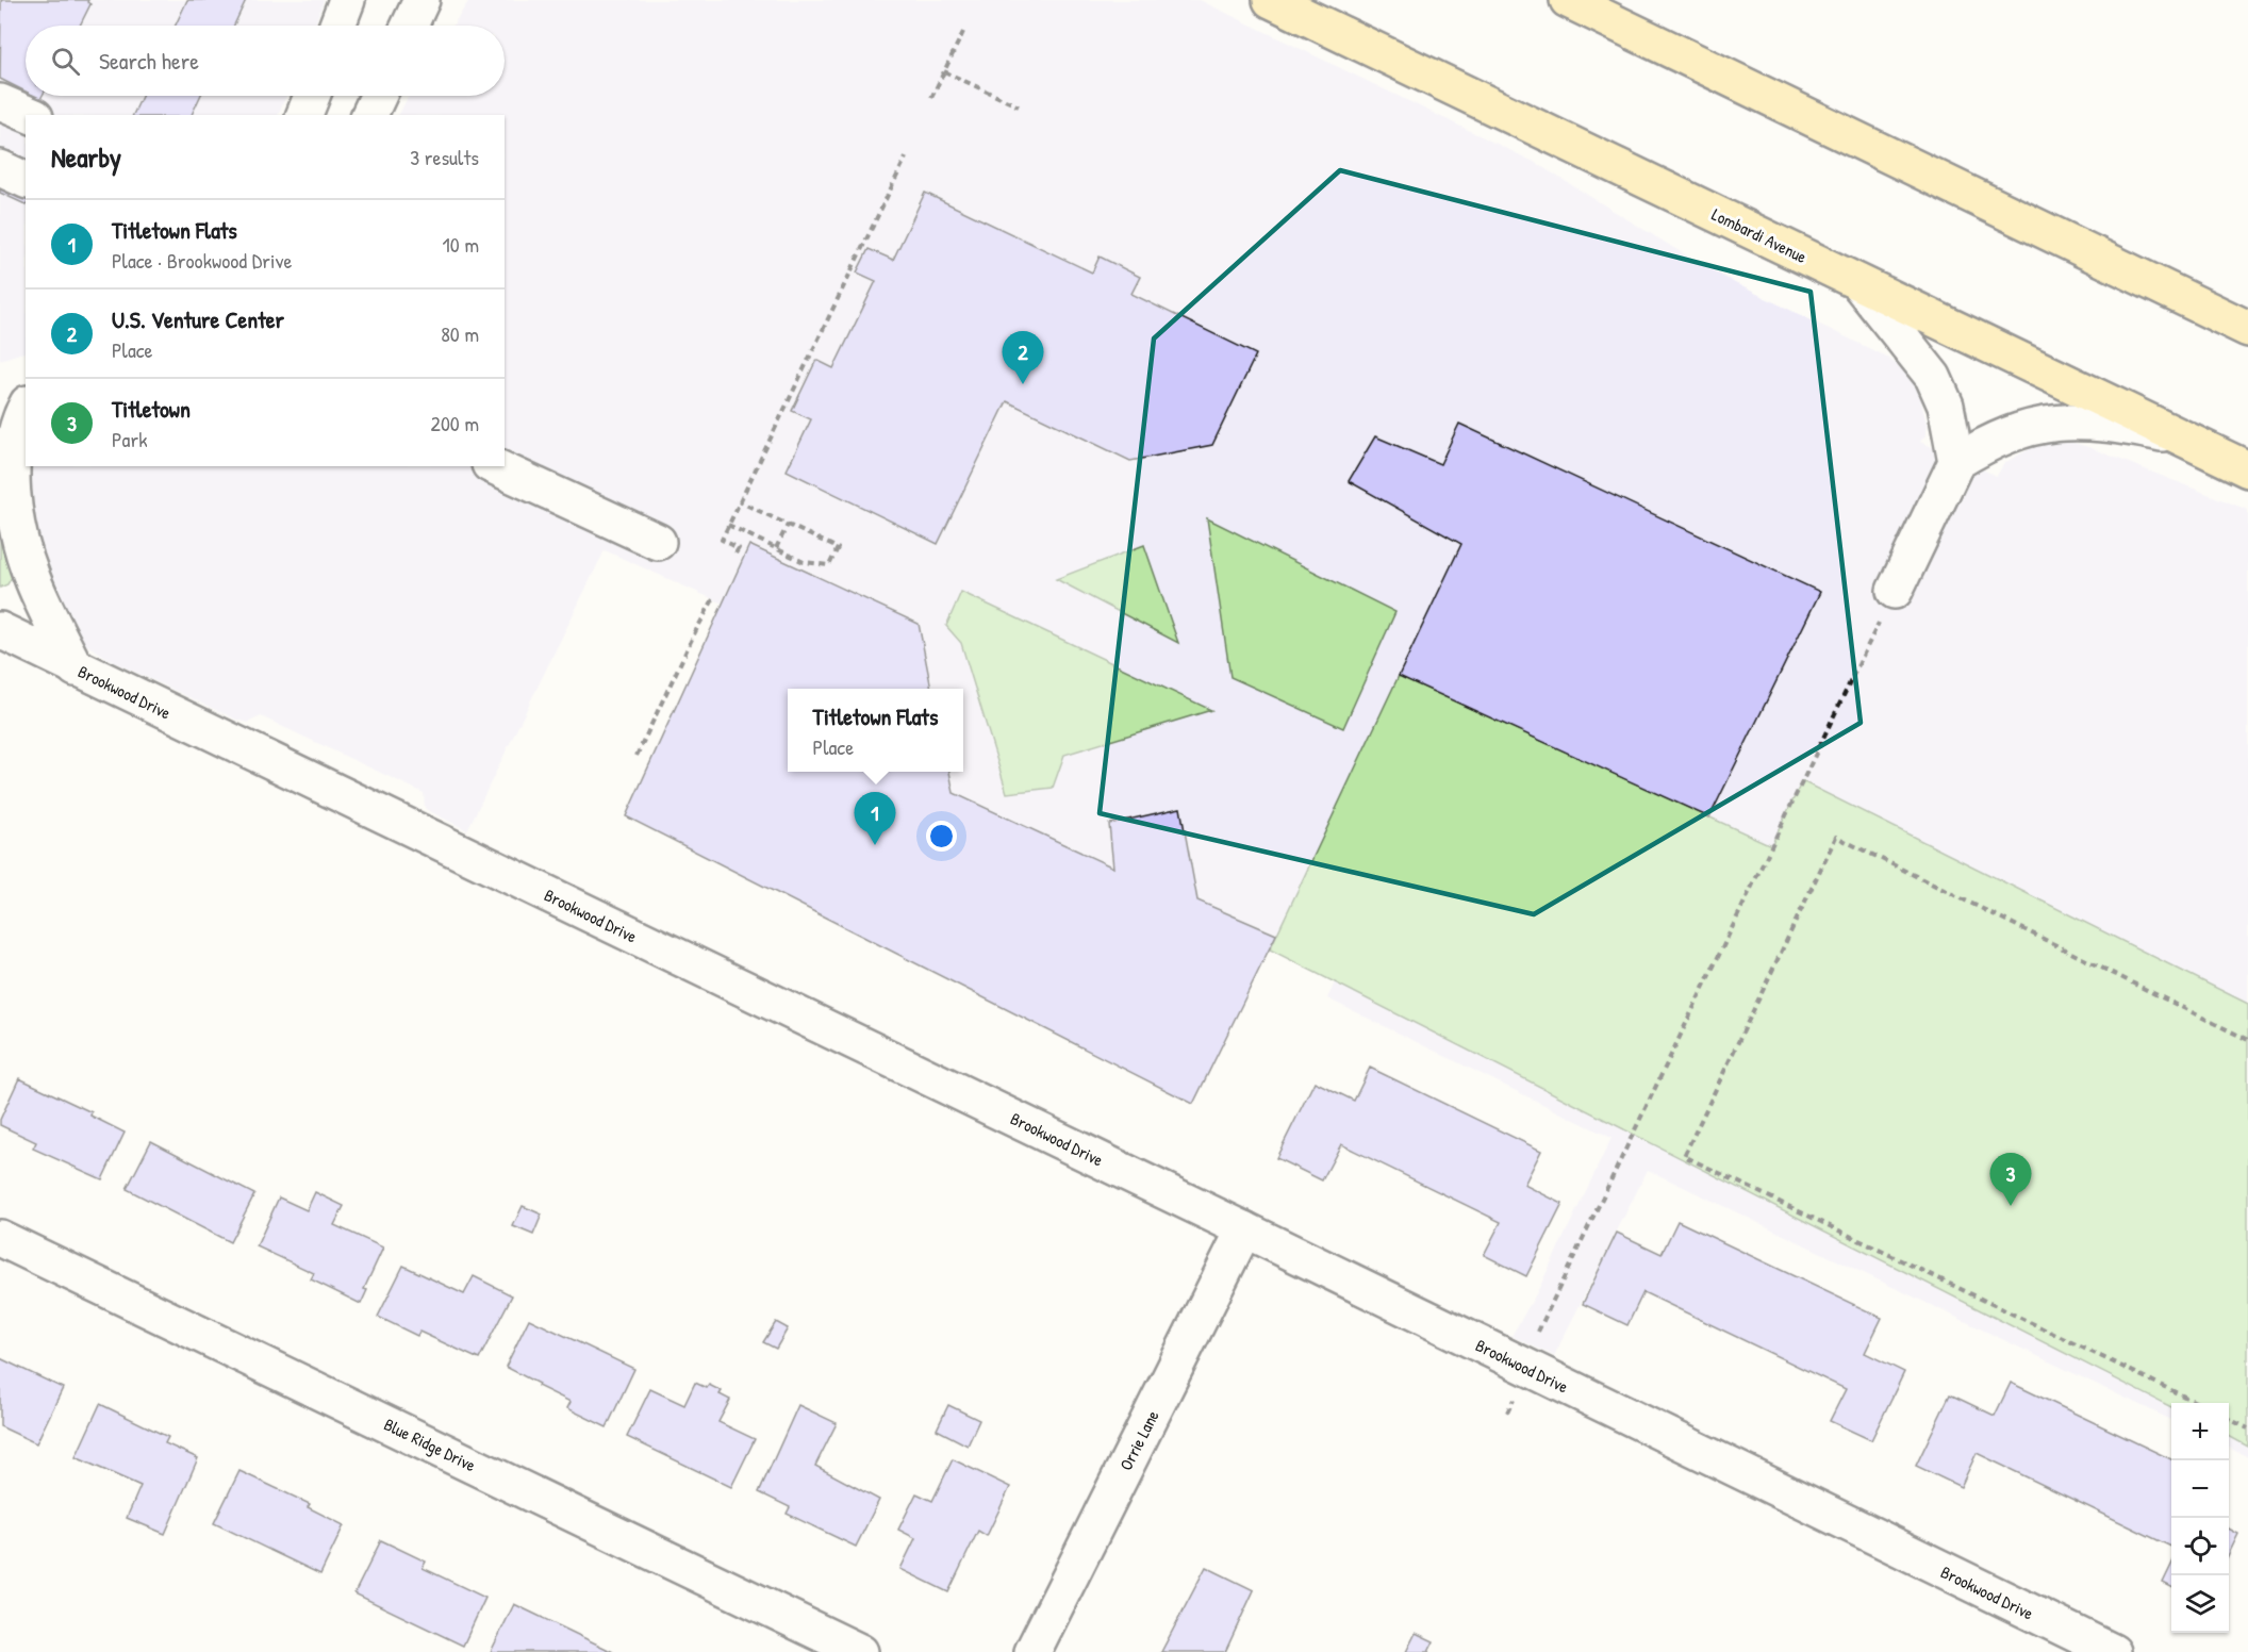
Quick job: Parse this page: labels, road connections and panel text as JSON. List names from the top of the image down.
{
  "streets": {
    "main road": ["Lombardi Avenue"],
    "street": ["Brookwood Drive", "Orrie Lane", "Blue Ridge Drive"]
  },
  "crossings": [
    ["Brookwood Drive", "Orrie Lane"]
  ],
  "page": {
    "search": "Search here",
    "heading": ["Nearby", "3 results"],
    "list": [
      {
        "mark": "1",
        "name": "Titletown Flats",
        "note": "Place · Brookwood Drive",
        "value": "10 m"
      },
      {
        "mark": "2",
        "name": "U.S. Venture Center",
        "note": "Place",
        "value": "80 m"
      },
      {
        "mark": "3",
        "name": "Titletown",
        "note": "Park",
        "value": "200 m"
      }
    ],
    "pins": ["2", "1", "3"],
    "popup": ["Titletown Flats", "Place"],
    "map_buttons": ["+", "−"]
  }
}
